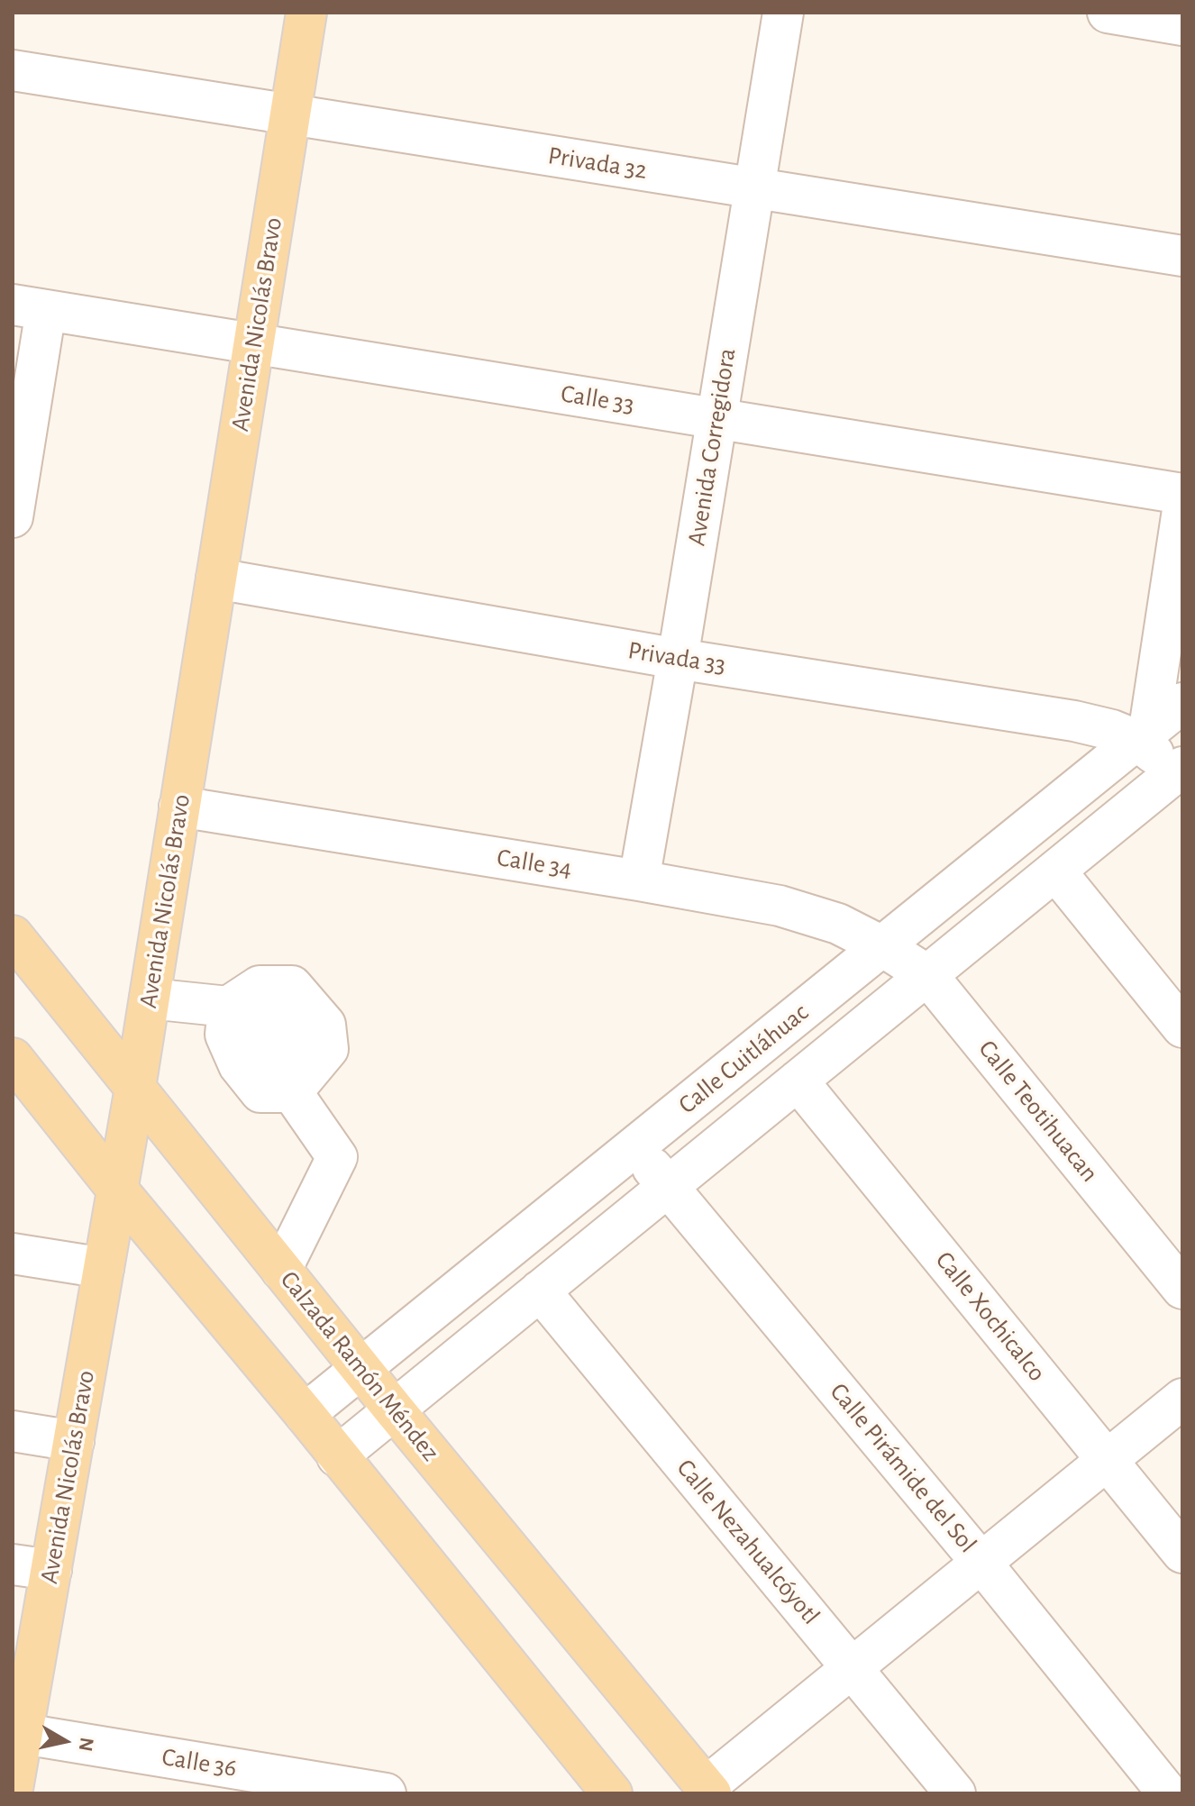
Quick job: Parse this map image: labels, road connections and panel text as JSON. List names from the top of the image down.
{
  "streets": {
    "main road": ["Avenida Nicolás Bravo", "Calzada Ramón Méndez"],
    "street": [
      "Privada 32",
      "Calle 33",
      "Avenida Corregidora",
      "Privada 33",
      "Calle 34",
      "Calle Cuitláhuac",
      "Calle Teotihuacan",
      "Calle Xochicalco",
      "Calle Pirámide del Sol",
      "Calle Nezahualcóyotl",
      "Calle 36"
    ]
  },
  "crossings": [
    ["Privada 32", "Avenida Nicolás Bravo"],
    ["Privada 32", "Avenida Corregidora"],
    ["Avenida Nicolás Bravo", "Calle 33"],
    ["Avenida Nicolás Bravo", "Privada 33"],
    ["Avenida Nicolás Bravo", "Calle 34"],
    ["Avenida Nicolás Bravo", "Calzada Ramón Méndez"],
    ["Avenida Nicolás Bravo", "Calle 36"],
    ["Calle 33", "Avenida Corregidora"],
    ["Avenida Corregidora", "Privada 33"],
    ["Avenida Corregidora", "Calle 34"],
    ["Privada 33", "Calle Cuitláhuac"],
    ["Calle 34", "Calle Cuitláhuac"],
    ["Calle 34", "Calle Teotihuacan"],
    ["Calle Cuitláhuac", "Calle Teotihuacan"],
    ["Calle Cuitláhuac", "Calle Xochicalco"],
    ["Calle Cuitláhuac", "Calzada Ramón Méndez"],
    ["Calle Cuitláhuac", "Calle Pirámide del Sol"],
    ["Calle Cuitláhuac", "Calle Nezahualcóyotl"]
  ],
  "north": "right"
}
